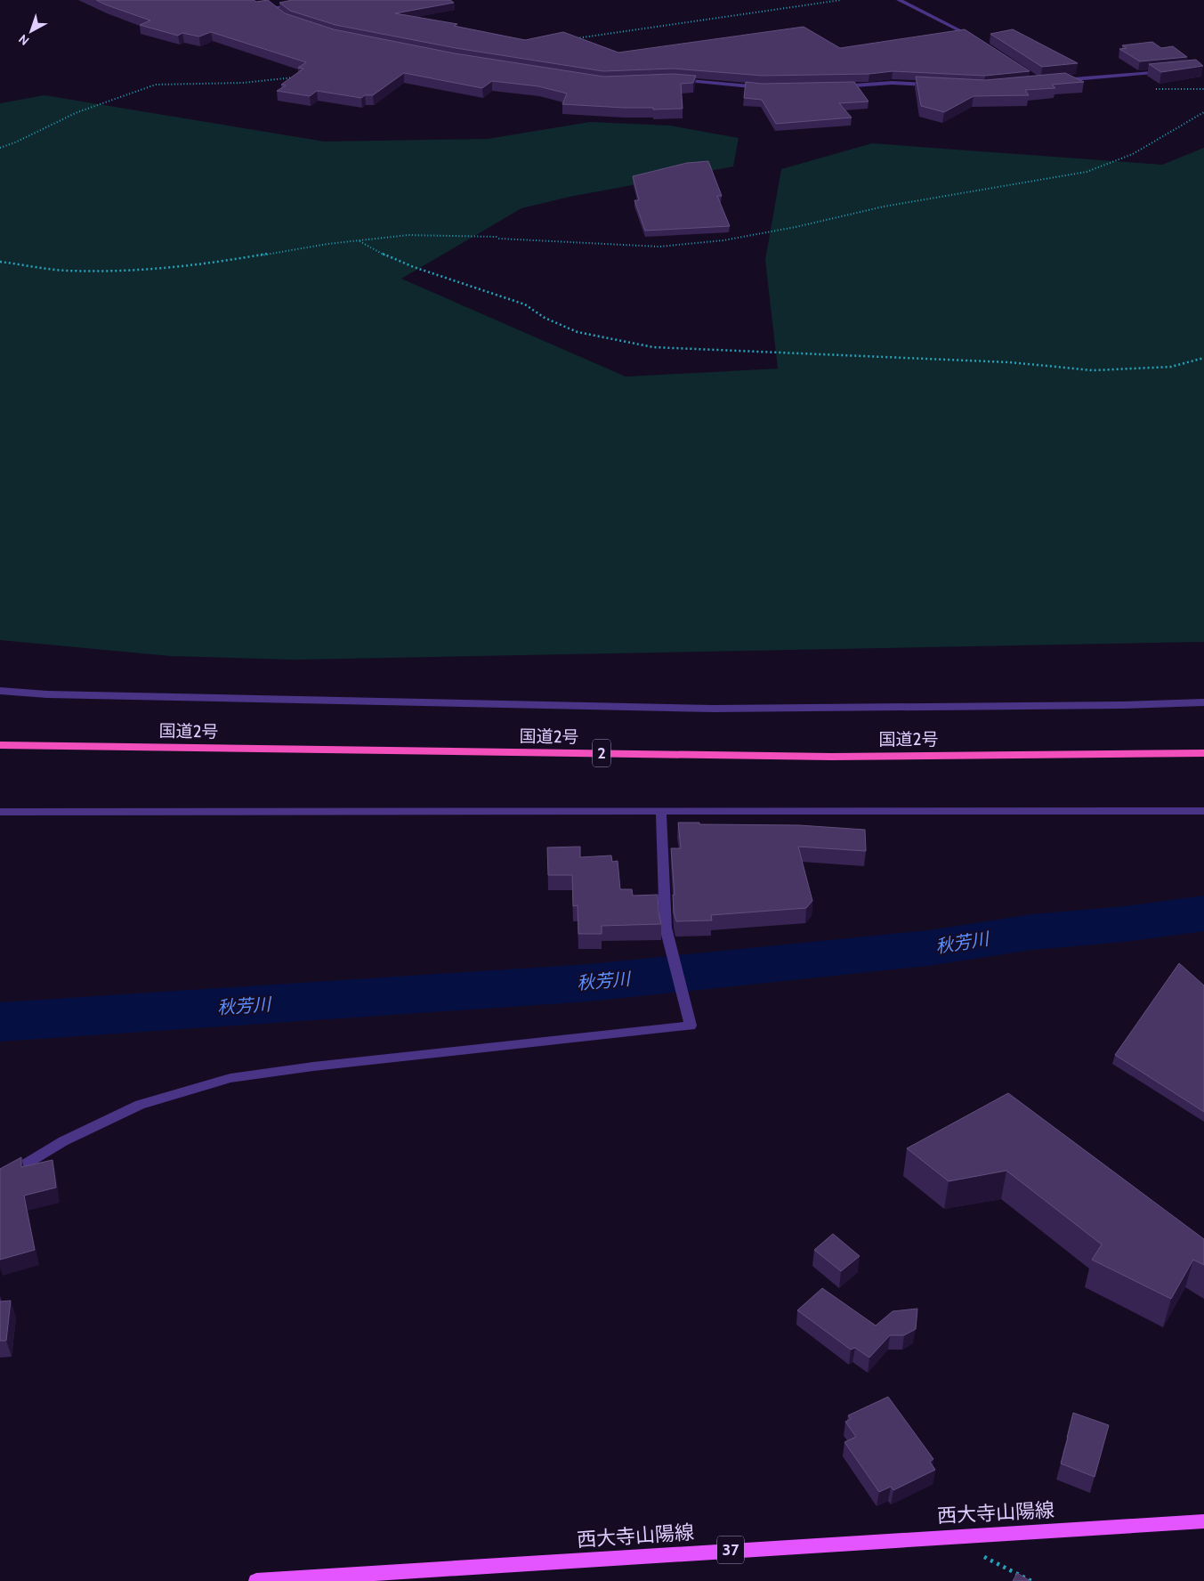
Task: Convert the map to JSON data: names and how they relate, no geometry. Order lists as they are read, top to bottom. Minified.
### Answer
{"streets":{"highway":["国道2号","2"],"main road":["西大寺山陽線","37"]},"water":["秋芳川"],"north":"bottom left"}
